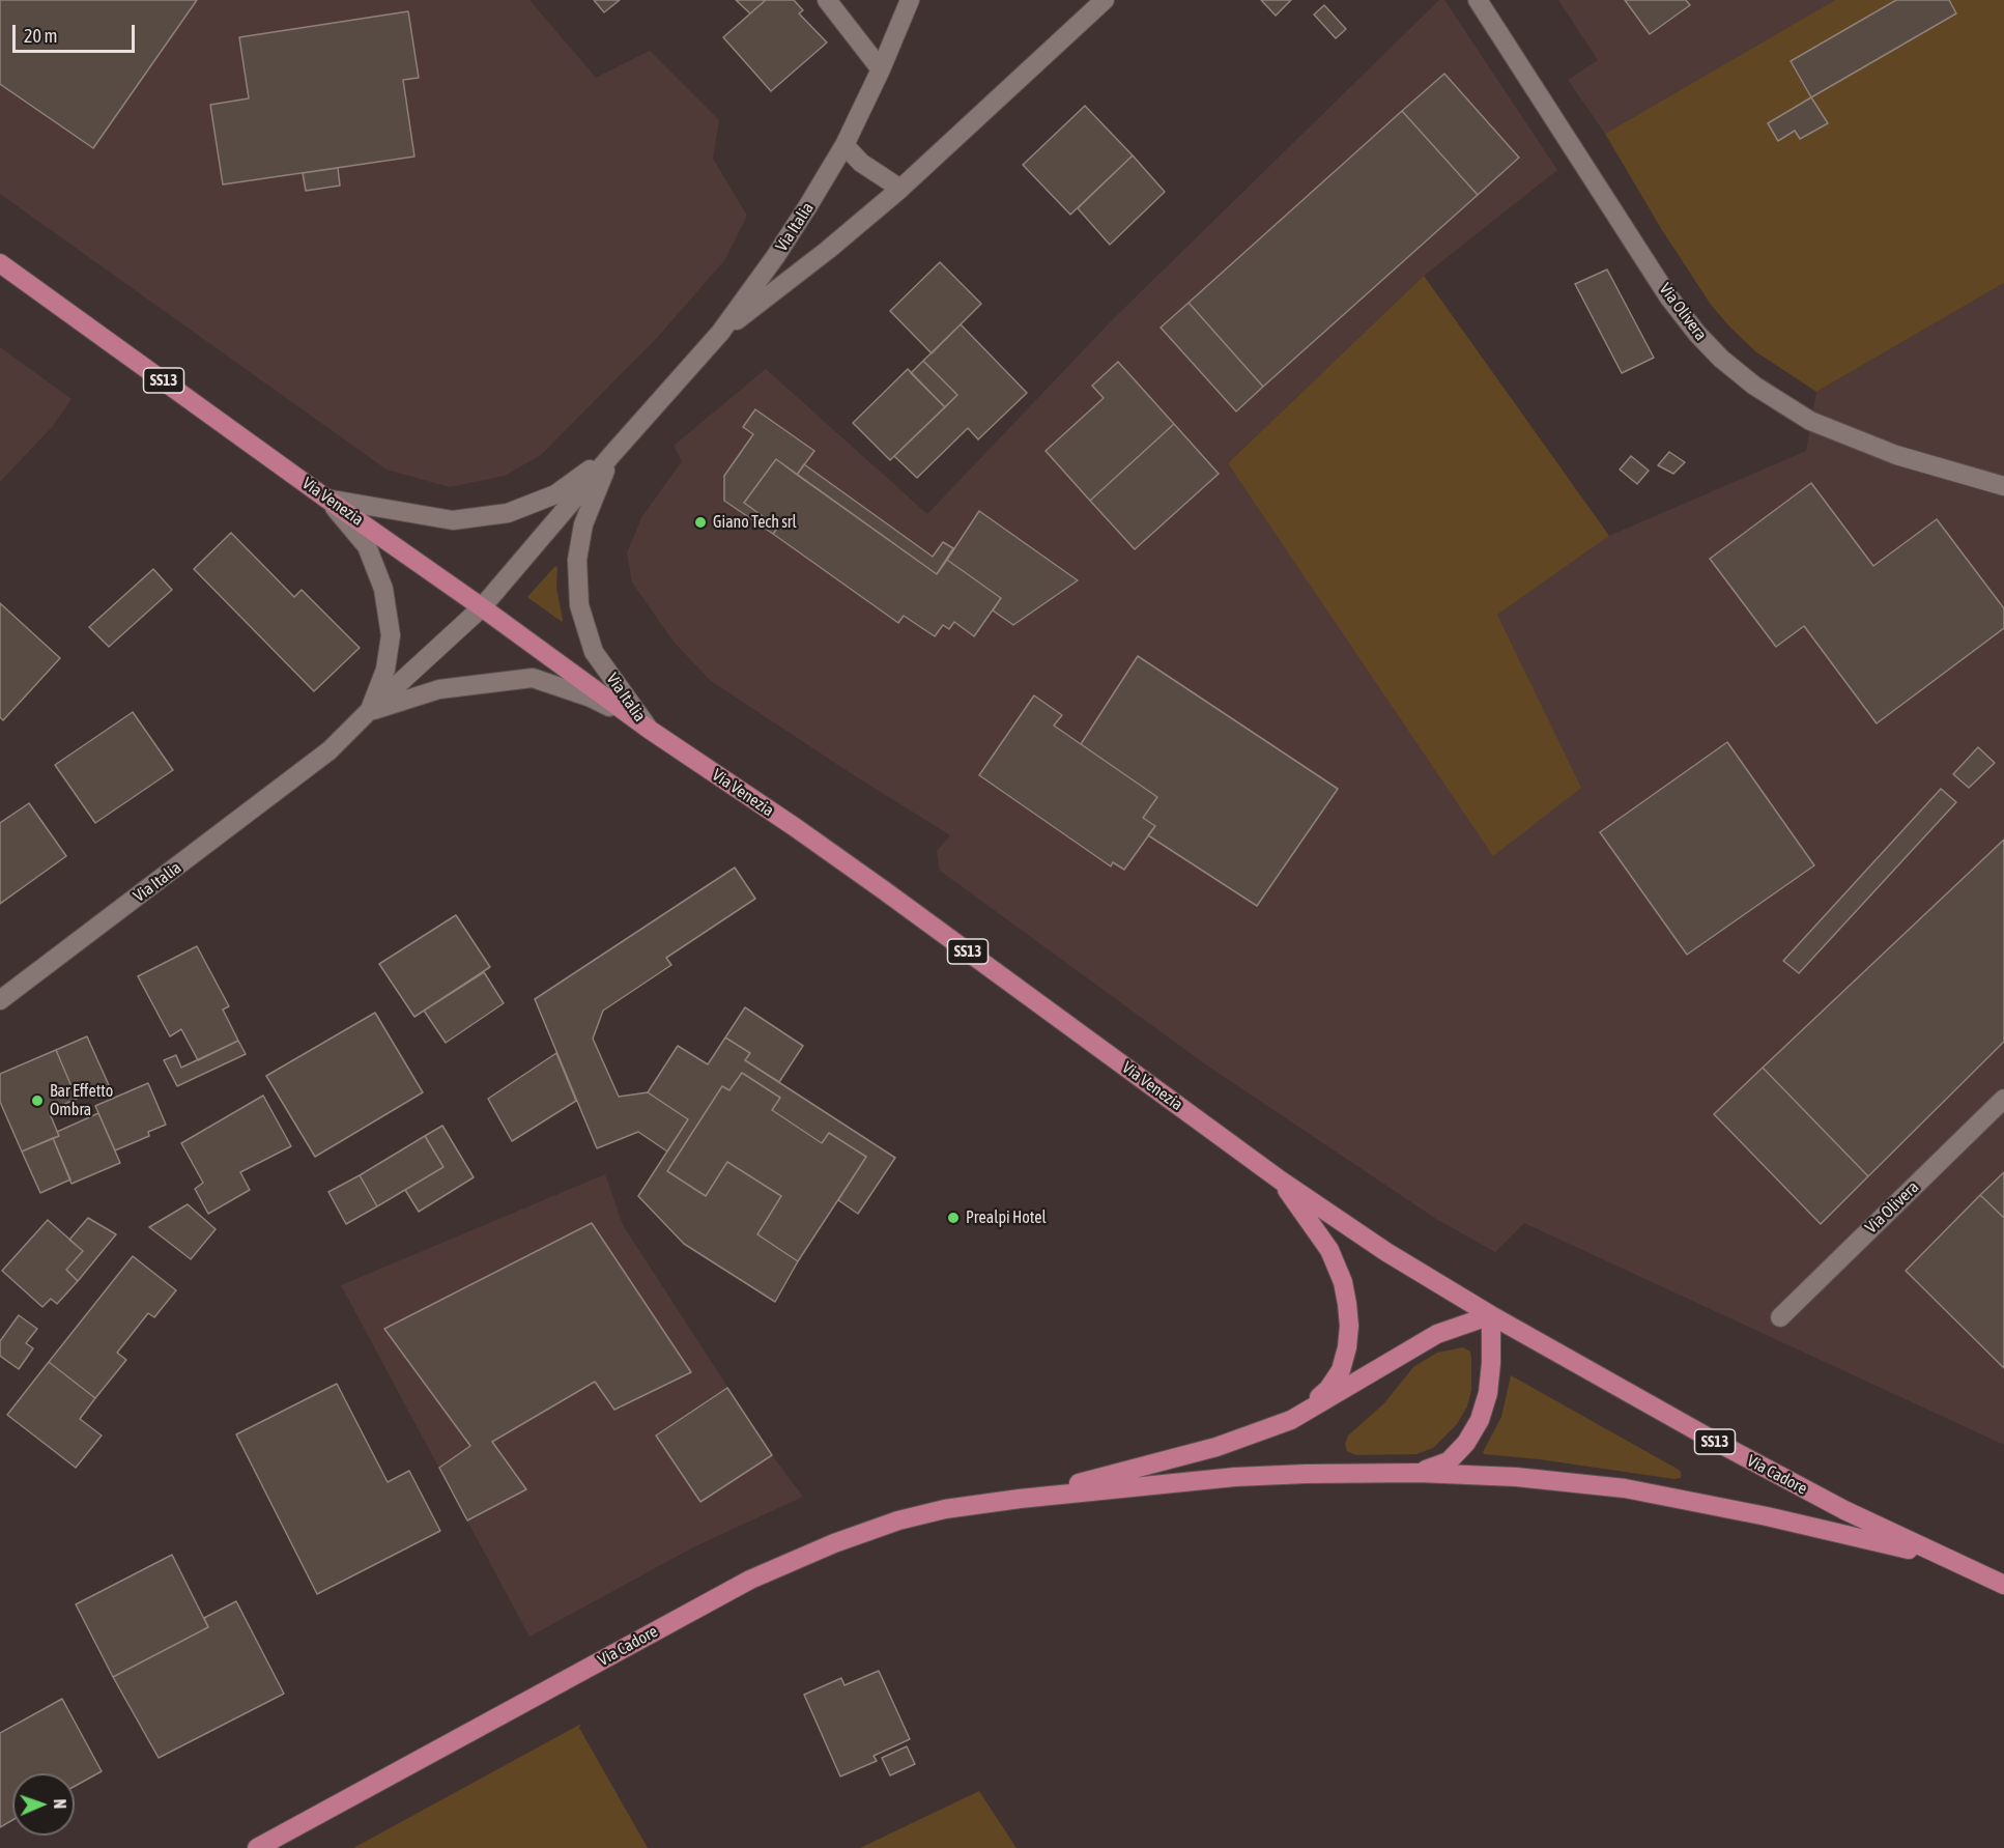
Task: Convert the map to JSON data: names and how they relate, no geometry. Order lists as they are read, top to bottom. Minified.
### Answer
{"streets":{"main road":["SS13","Via Venezia","Via Cadore"],"street":["Via Italia","Via Olivera"]},"crossings":[["Via Italia","Via Venezia"],["Via Venezia","Via Cadore"]],"places":["Giano Tech srl","Bar Effetto Ombra","Prealpi Hotel"],"scale_bar":"20 m","north":"right"}
